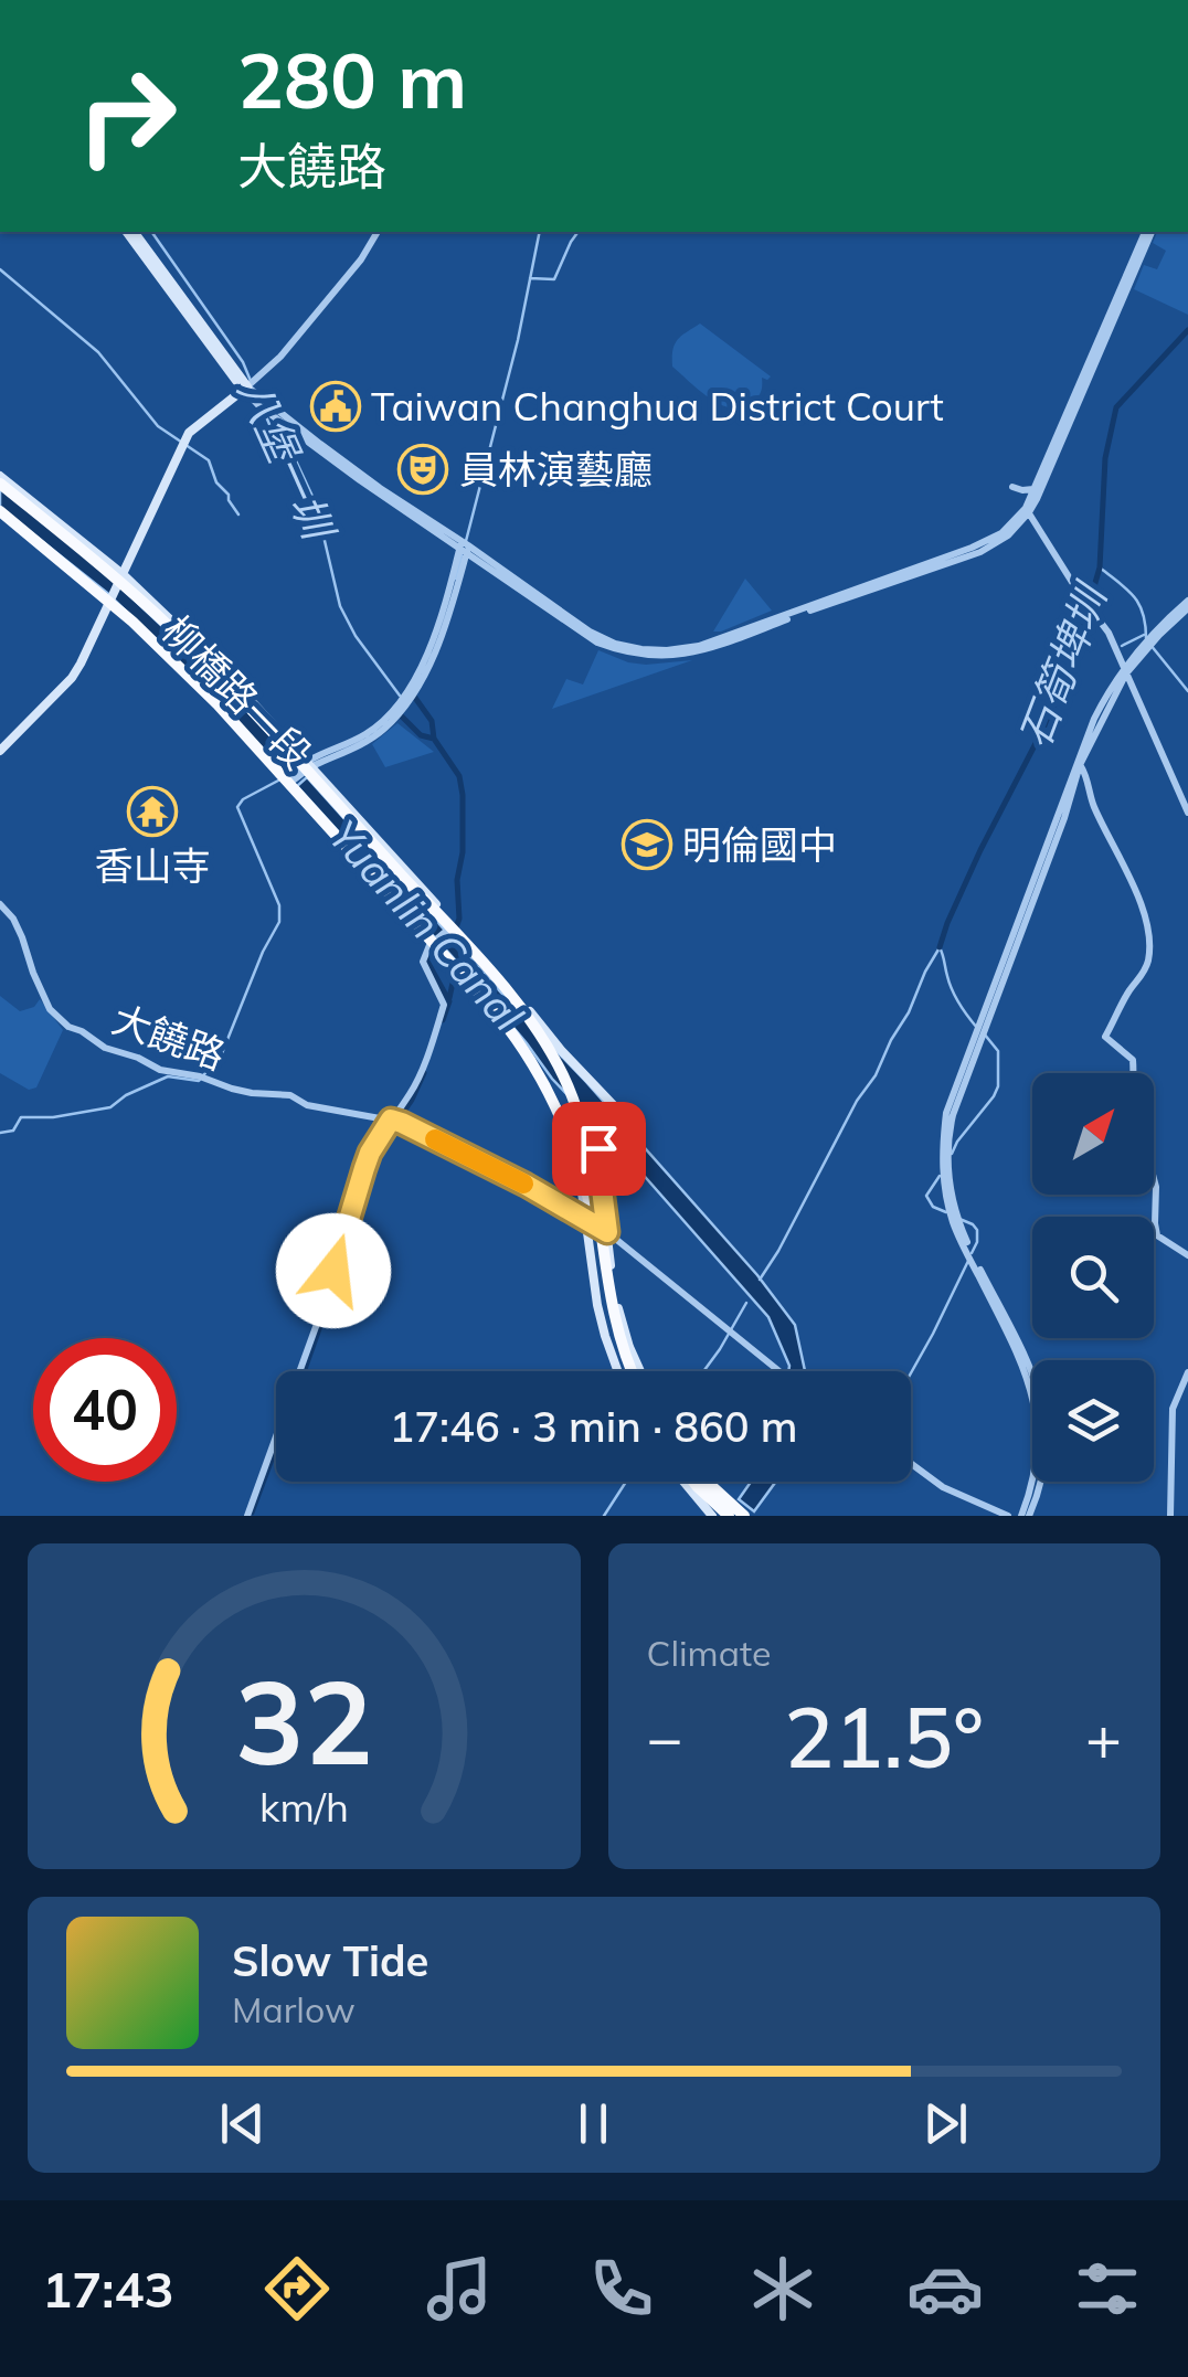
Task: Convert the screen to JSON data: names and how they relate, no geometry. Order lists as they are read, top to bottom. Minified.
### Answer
{"streets":{"main road":["柳橋路一段"],"street":["大饒路"]},"crossings":[["柳橋路一段","大饒路"]],"water":["八堡一圳","石筍埤圳","Yuanlin Canal"],"places":{"public building":["Taiwan Changhua District Court"],"theatre":["員林演藝廳"],"temple":["香山寺"],"school or university":["明倫國中"]},"north":"top right","page":{"turn":["280 m","大饒路"],"limit":"40","trip":"17:46 · 3 min · 860 m","tile":"Climate","heat":["−","21.5°","+"],"song":["Slow Tide","Marlow"],"tabs":"17:43","gauge":["32","km/h"]}}
